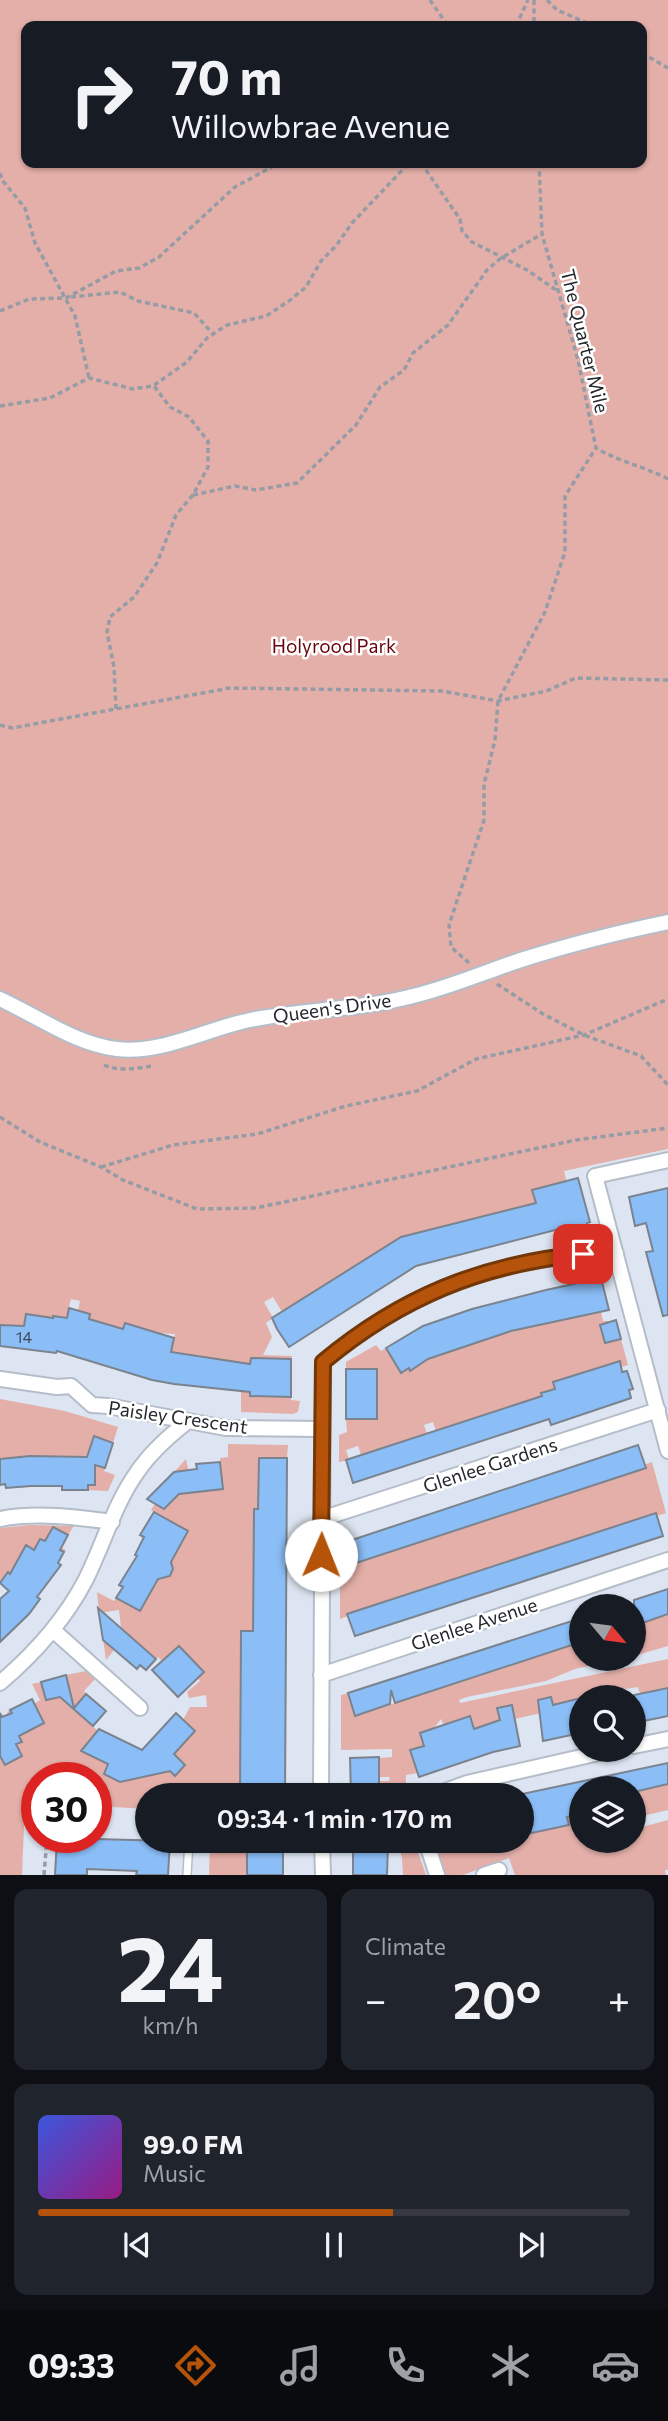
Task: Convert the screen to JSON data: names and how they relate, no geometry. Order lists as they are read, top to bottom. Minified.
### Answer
{"streets":{"street":["Queen's Drive","Paisley Crescent","Glenlee Gardens","Glenlee Avenue"],"path":["The Quarter Mile"]},"parks":["Holyrood Park"],"house_numbers":["14"],"north":"bottom right","page":{"turn":["70 m","Willowbrae Avenue"],"limit":"30","trip":"09:34 · 1 min · 170 m","tile":[["24","km/h"],"Climate"],"heat":["−","20°","+"],"song":["99.0 FM","Music"],"tabs":"09:33"}}
